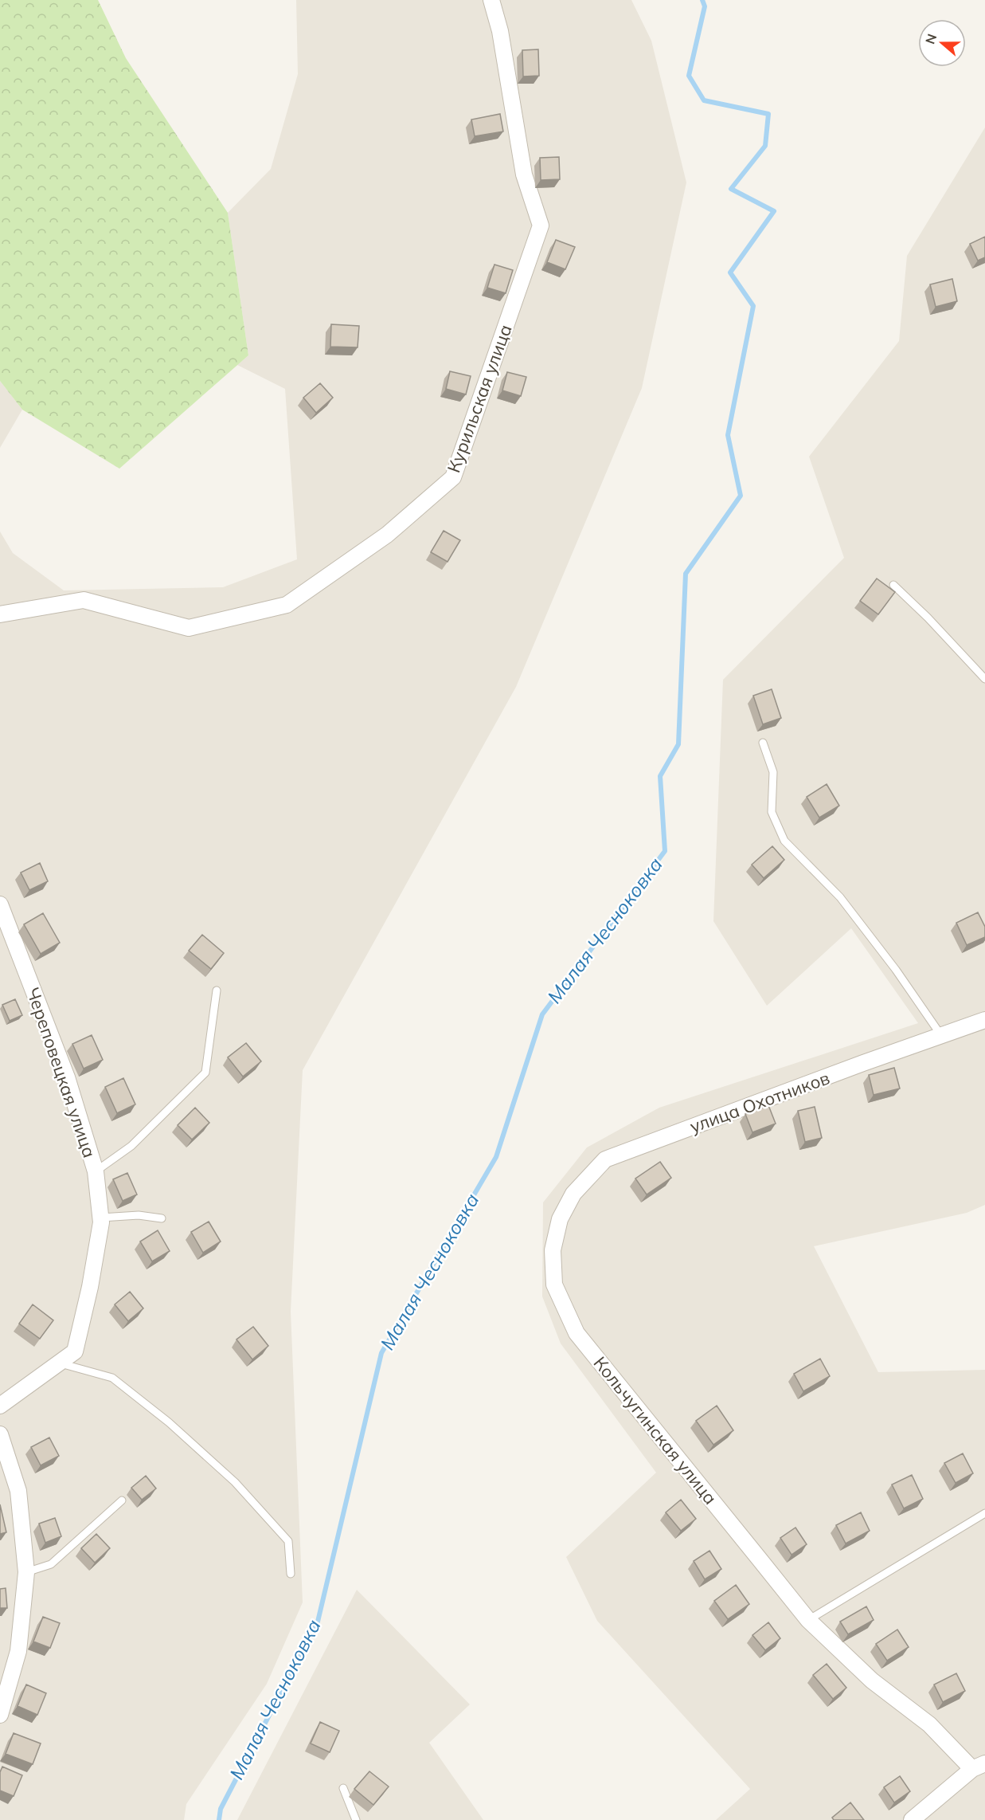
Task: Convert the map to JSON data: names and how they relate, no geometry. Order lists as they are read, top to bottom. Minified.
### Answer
{"streets":{"street":["Курильская улица","Череповецкая улица","улица Охотников","Кольчугинская улица"]},"crossings":[["улица Охотников","Кольчугинская улица"]],"water":["Малая Чесноковка"],"north":"left"}
